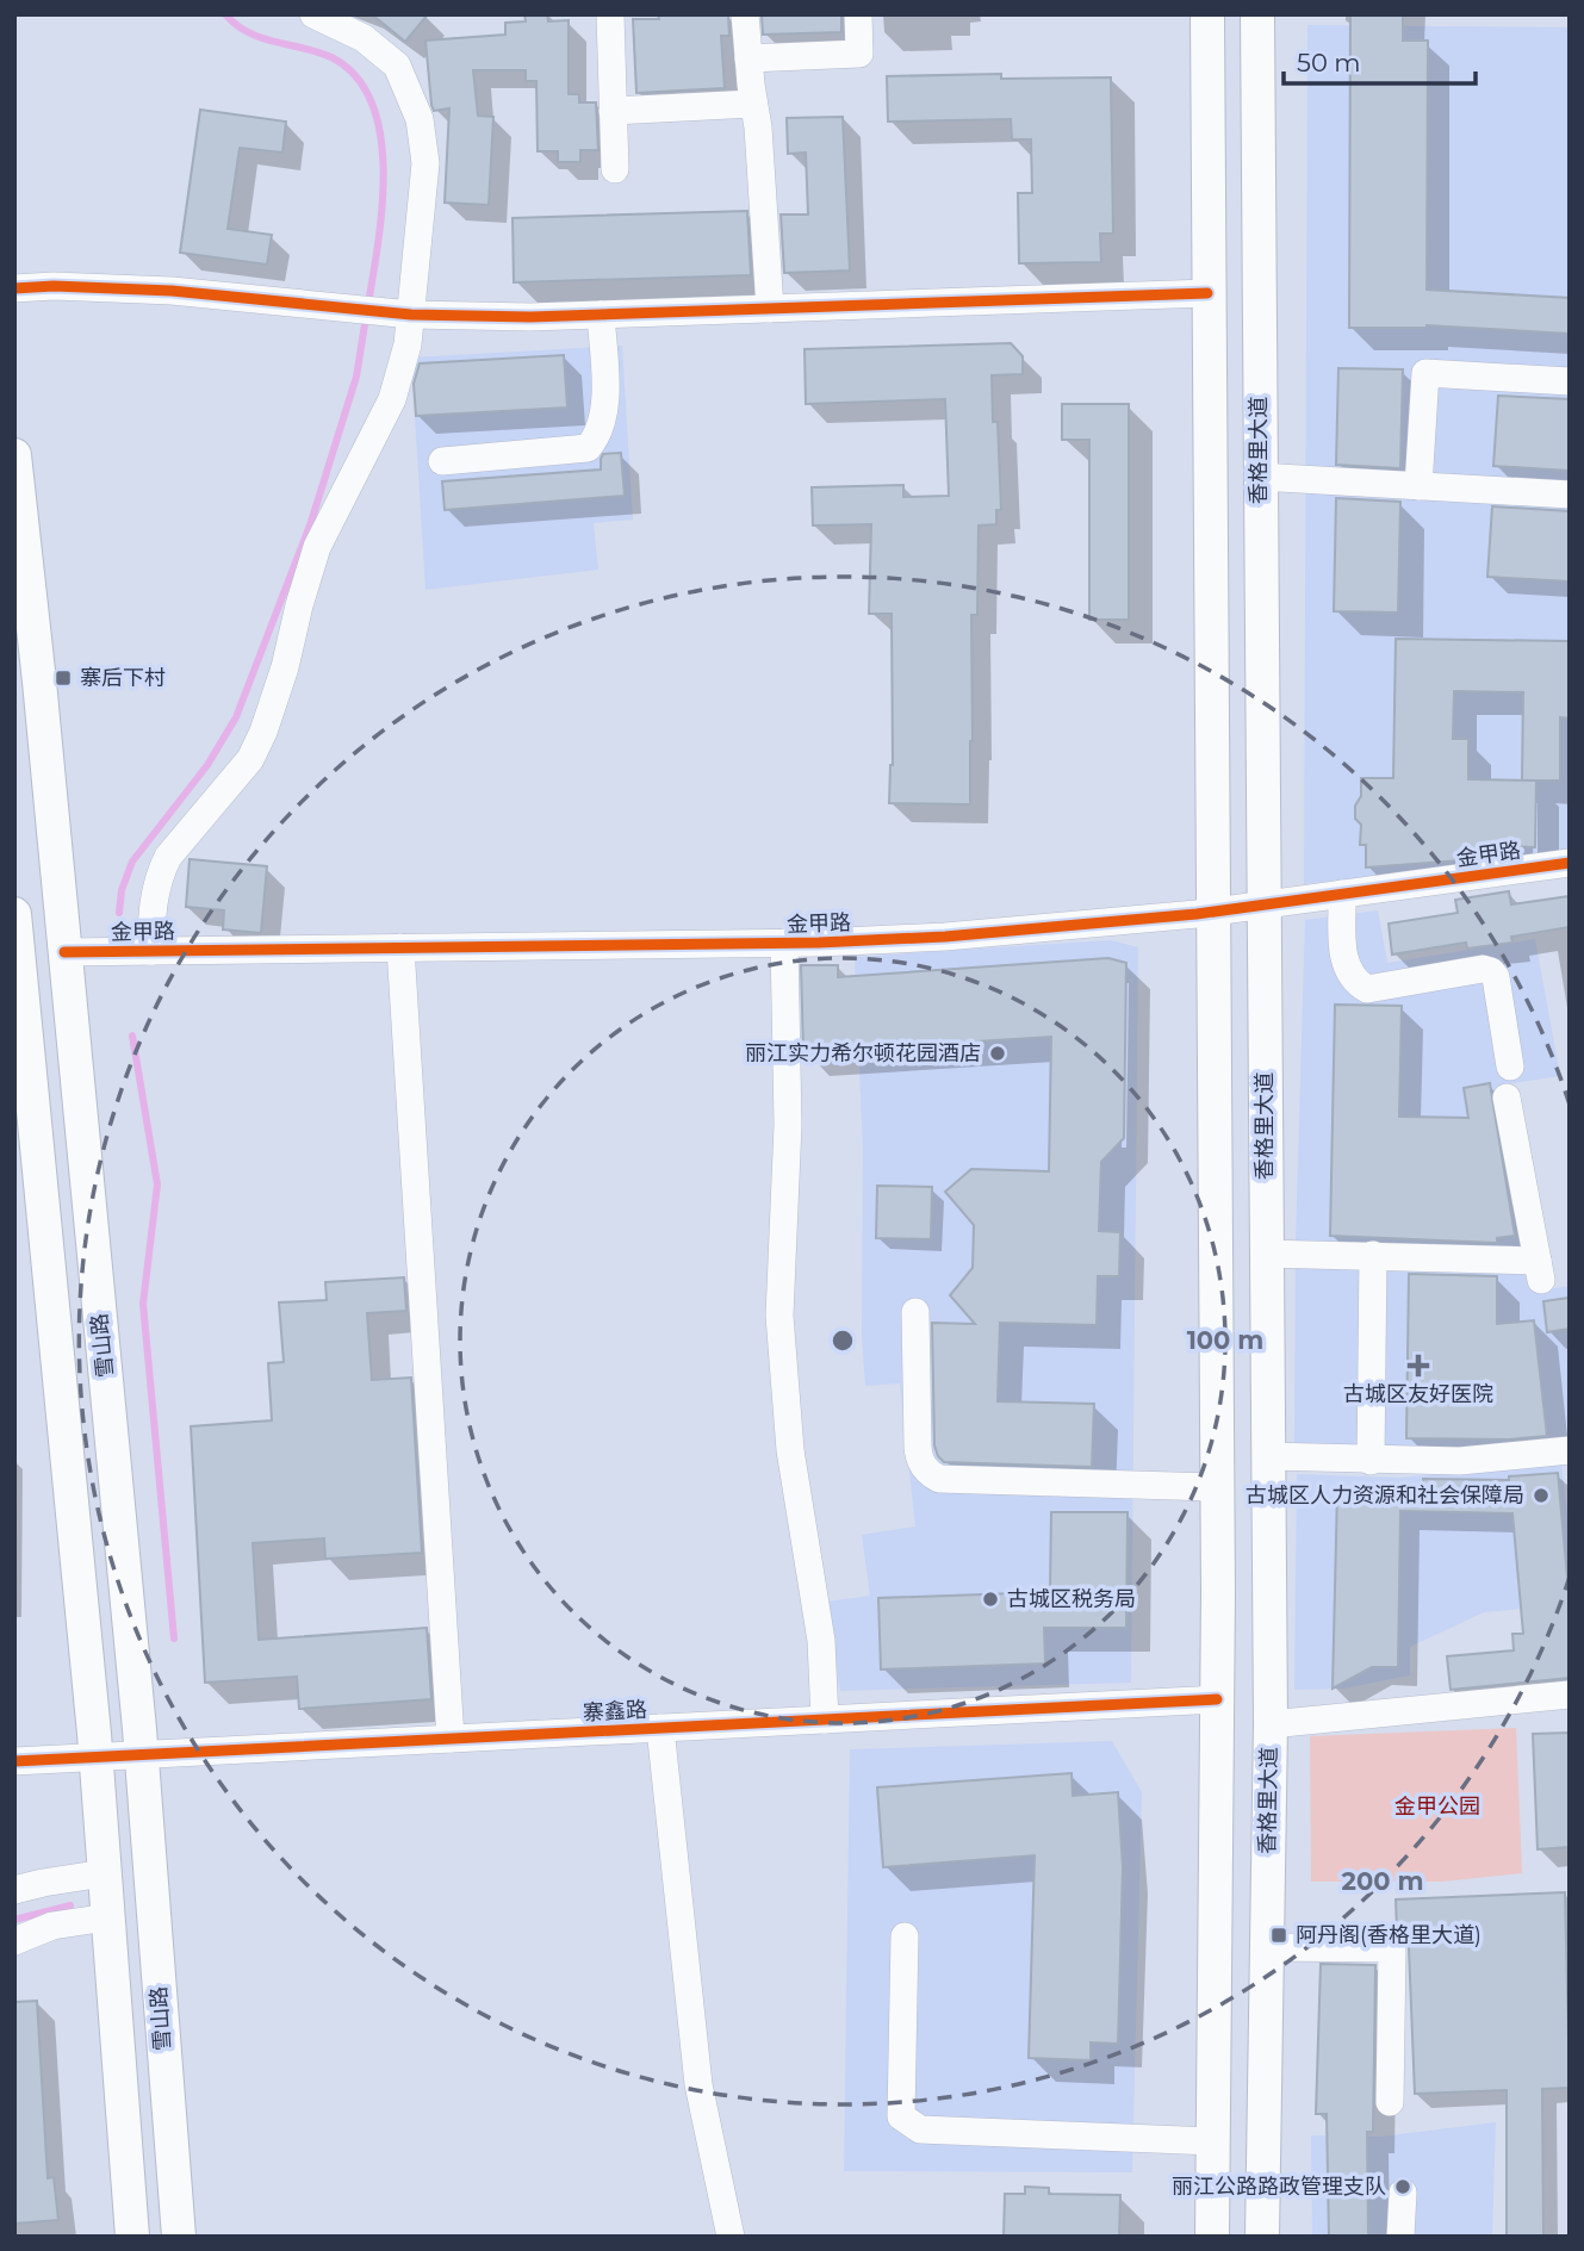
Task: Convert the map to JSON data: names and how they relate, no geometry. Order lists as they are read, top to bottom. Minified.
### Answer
{"streets":{"main road":["香格里大道","雪山路"],"street":["金甲路","寨鑫路"]},"crossings":[["香格里大道","金甲路"],["金甲路","雪山路"],["雪山路","寨鑫路"]],"parks":["金甲公园"],"places":{"transit":["寨后下村","阿丹阁(香格里大道)"],"other":["丽江实力希尔顿花园酒店","古城区人力资源和社会保障局","古城区税务局","丽江公路路政管理支队"],"health":["古城区友好医院"]},"scale_bar":"50 m","rings":["100 m","200 m"]}
